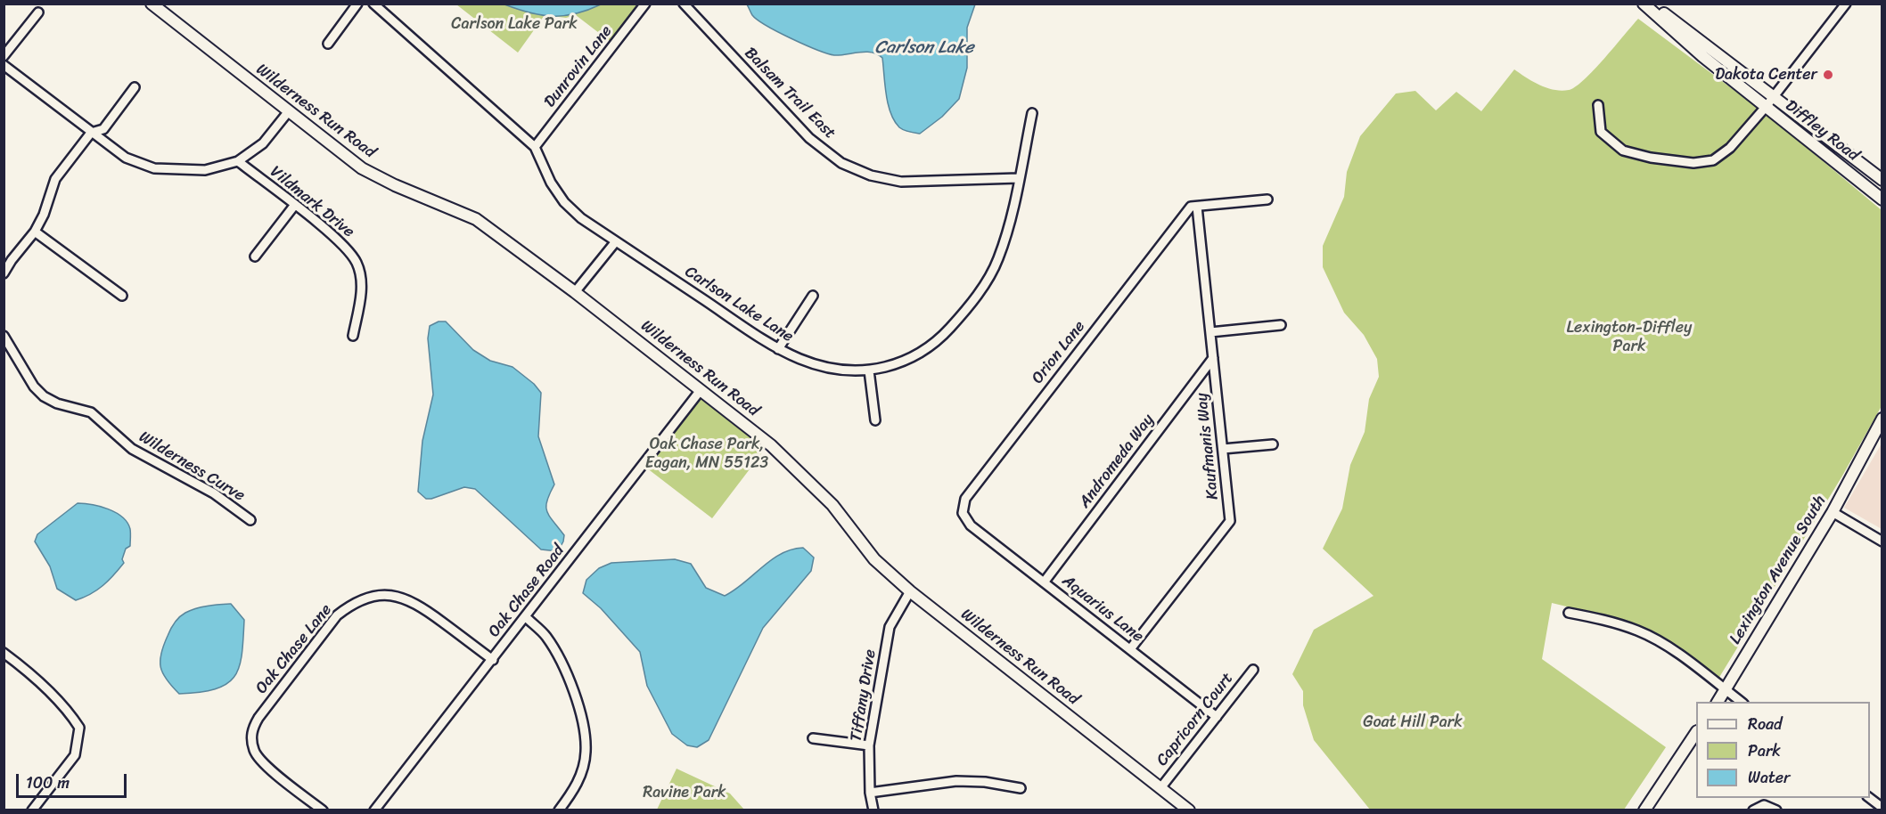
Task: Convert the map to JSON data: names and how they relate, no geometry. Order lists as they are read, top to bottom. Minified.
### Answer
{"streets":{"street":["Dunrovin Lane","Balsam Trail East","Wilderness Run Road","Diffley Road","Vildmark Drive","Carlson Lake Lane","Orion Lane","Kaufmanis Way","Andromeda Way","Wilderness Curve","Lexington Avenue South","Oak Chase Road","Aquarius Lane","Oak Chase Lane","Tiffany Drive","Capricorn Court"]},"crossings":[["Dunrovin Lane","Carlson Lake Lane"],["Balsam Trail East","Carlson Lake Lane"],["Wilderness Run Road","Oak Chase Road"],["Wilderness Run Road","Tiffany Drive"],["Wilderness Run Road","Capricorn Court"],["Orion Lane","Kaufmanis Way"],["Orion Lane","Aquarius Lane"],["Kaufmanis Way","Andromeda Way"],["Kaufmanis Way","Aquarius Lane"],["Andromeda Way","Aquarius Lane"],["Oak Chase Road","Oak Chase Lane"],["Aquarius Lane","Capricorn Court"]],"water":["Carlson Lake"],"parks":["Carlson Lake Park","Lexington-Diffley Park","Oak Chase Park, Eagan, MN 55123","Goat Hill Park","Ravine Park"],"places":["Dakota Center"],"legend":["Road","Park","Water"],"scale_bar":"100 m"}
